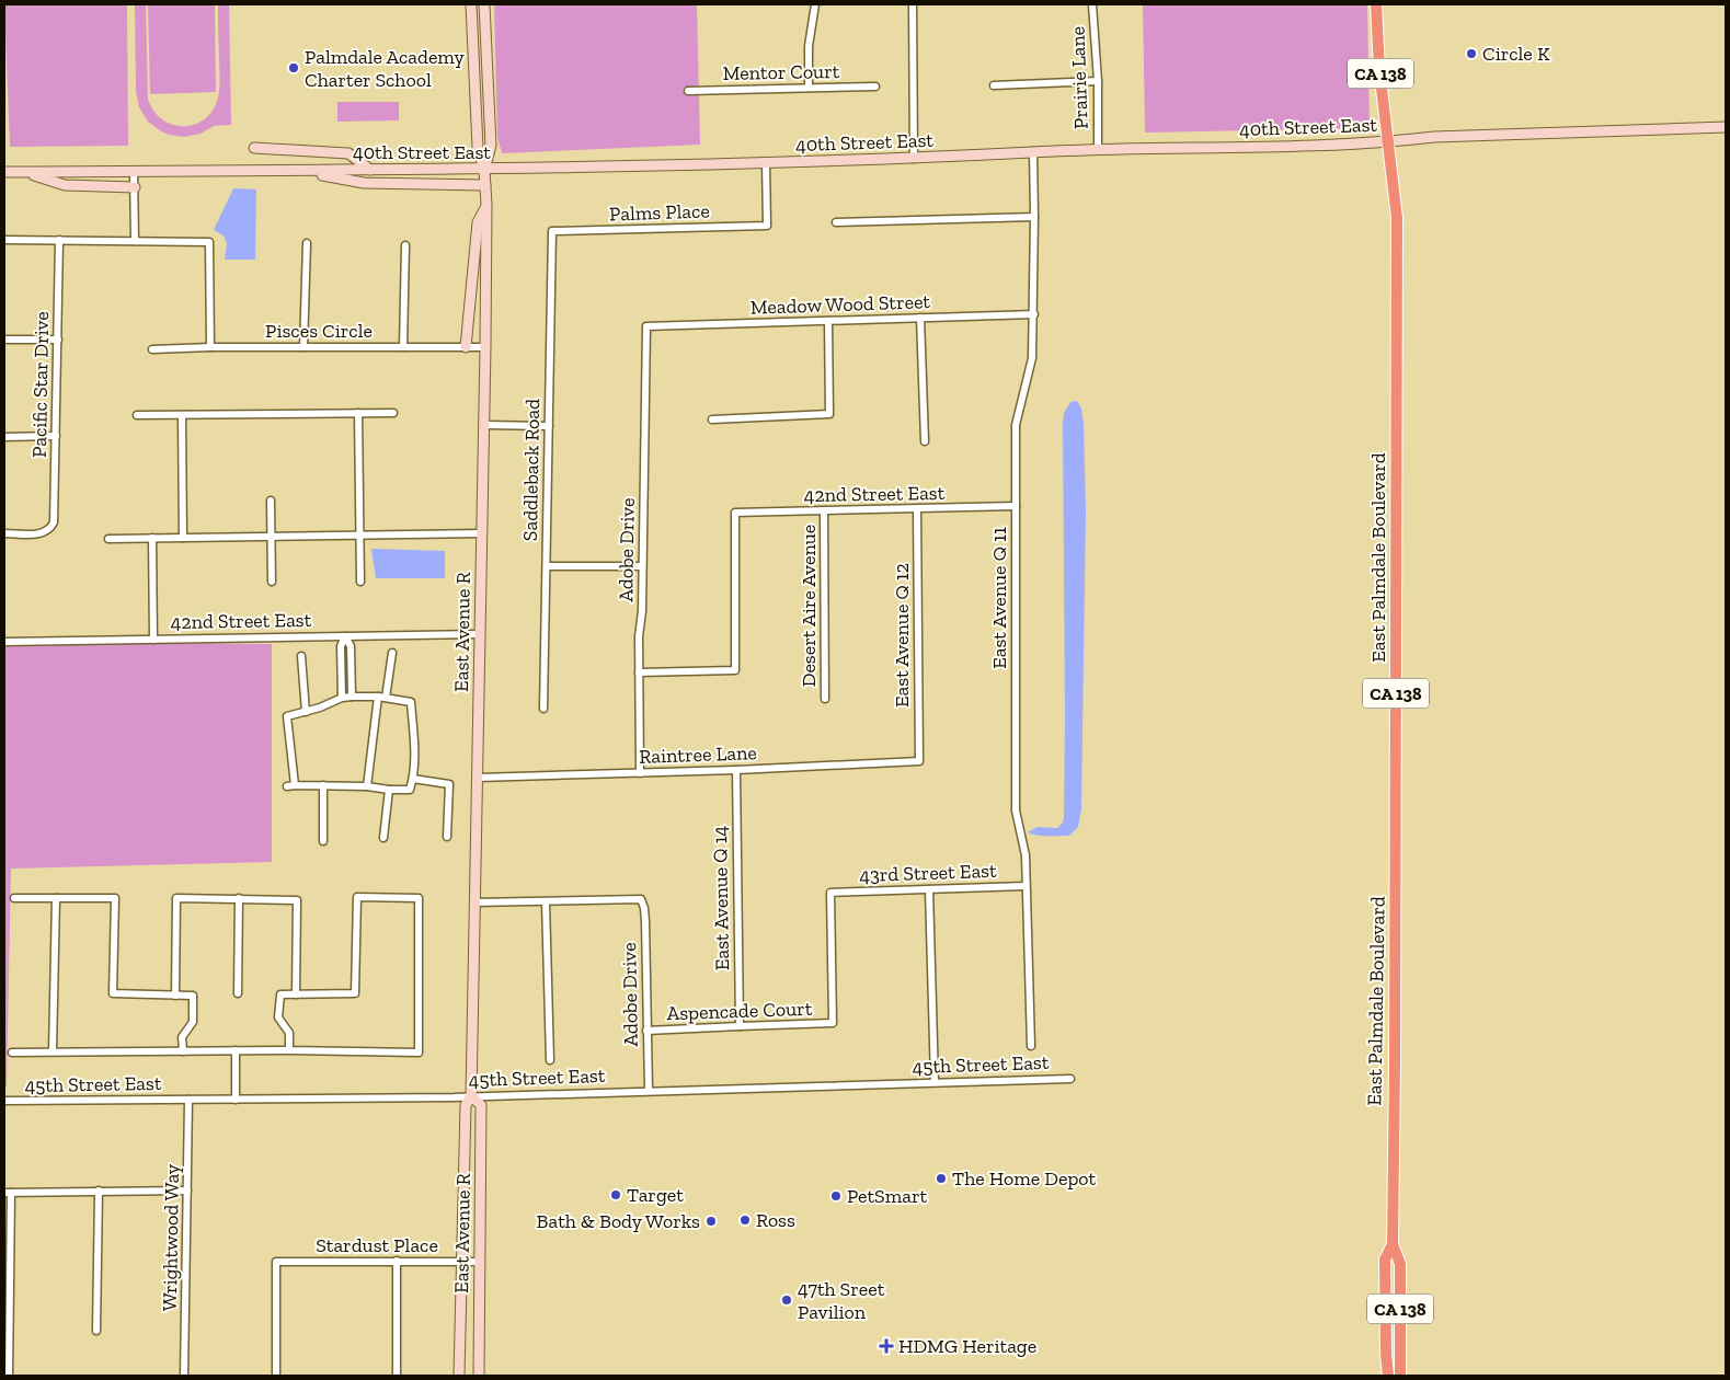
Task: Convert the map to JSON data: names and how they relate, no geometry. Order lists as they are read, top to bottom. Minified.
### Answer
{"streets":{"highway":["CA 138","East Palmdale Boulevard"],"main road":["40th Street East","East Avenue R"],"street":["Mentor Court","Prairie Lane","Palms Place","Meadow Wood Street","Pisces Circle","Pacific Star Drive","Saddleback Road","42nd Street East","Adobe Drive","East Avenue Q 11","Desert Aire Avenue","East Avenue Q 12","Raintree Lane","43rd Street East","East Avenue Q 14","Aspencade Court","45th Street East","Wrightwood Way","Stardust Place"]},"crossings":[["Prairie Lane","40th Street East"],["40th Street East","Palms Place"],["40th Street East","East Palmdale Boulevard"],["40th Street East","East Avenue Q 11"],["40th Street East","East Avenue R"],["Palms Place","Saddleback Road"],["Meadow Wood Street","Adobe Drive"],["Meadow Wood Street","East Avenue Q 11"],["Pisces Circle","East Avenue R"],["42nd Street East","Adobe Drive"],["42nd Street East","East Avenue Q 11"],["42nd Street East","Desert Aire Avenue"],["42nd Street East","East Avenue R"],["42nd Street East","East Avenue Q 12"],["Adobe Drive","Raintree Lane"],["Adobe Drive","Aspencade Court"],["Adobe Drive","45th Street East"],["East Avenue Q 11","43rd Street East"],["East Avenue R","Raintree Lane"],["East Avenue R","45th Street East"],["East Avenue R","Stardust Place"],["East Avenue Q 12","Raintree Lane"],["Raintree Lane","East Avenue Q 14"],["43rd Street East","Aspencade Court"],["East Avenue Q 14","Aspencade Court"],["45th Street East","Wrightwood Way"]],"places":{"other":["Circle K","Palmdale Academy Charter School","The Home Depot","Target","PetSmart","Ross","Bath & Body Works","47th Sreet Pavilion"],"health":["HDMG Heritage"]}}
